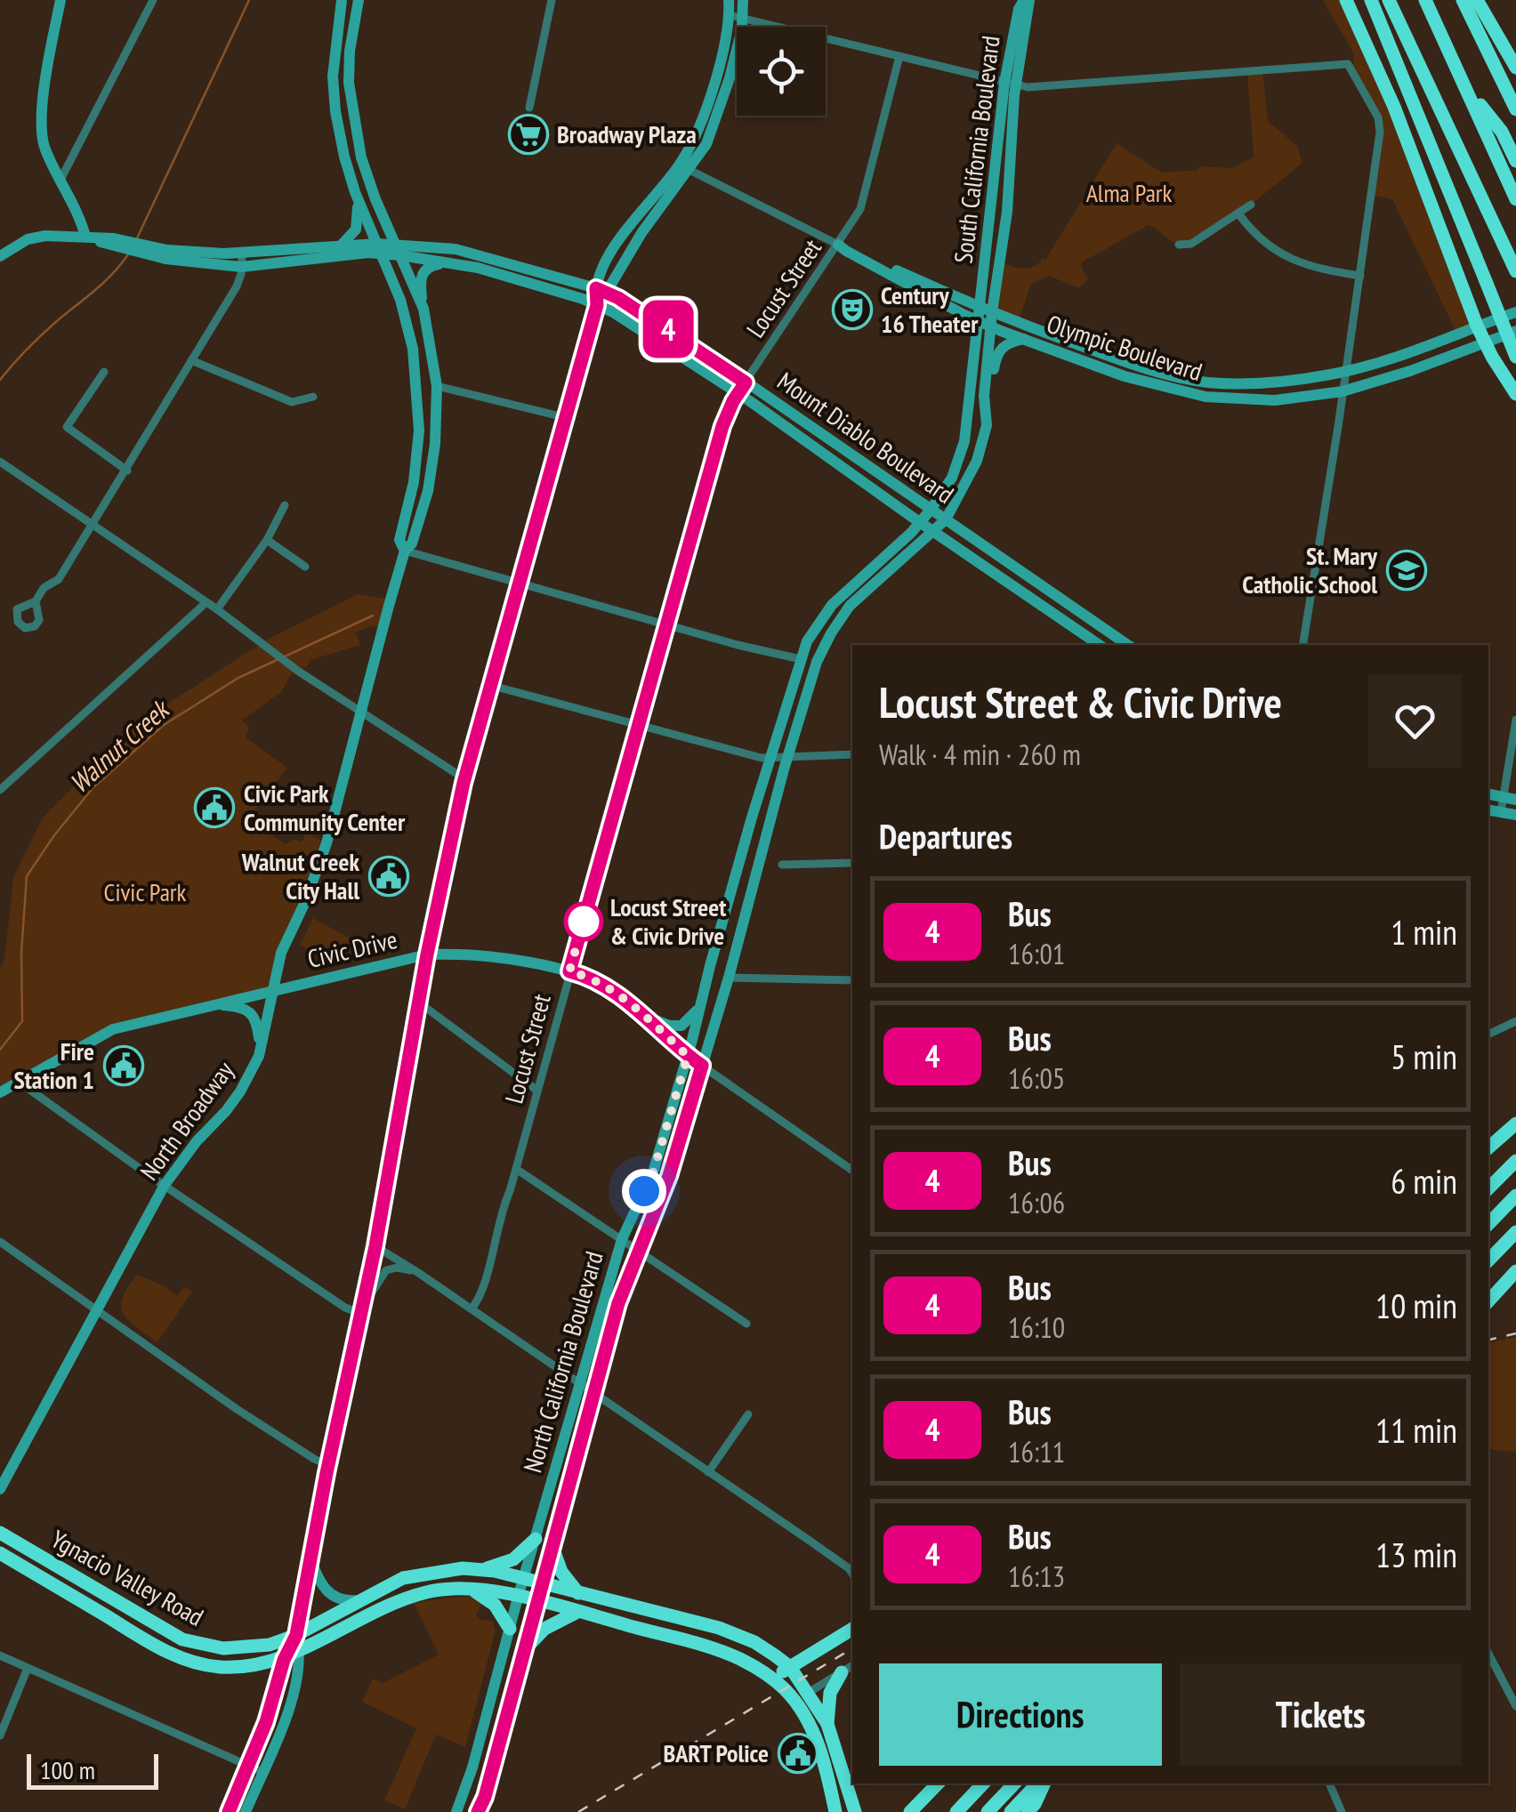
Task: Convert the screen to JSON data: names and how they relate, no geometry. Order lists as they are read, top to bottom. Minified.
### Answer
{"streets":{"highway":["Ygnacio Valley Road"],"main road":["South California Boulevard","Olympic Boulevard","Mount Diablo Boulevard","Civic Drive","North Broadway","North California Boulevard"],"street":["Locust Street"]},"crossings":[["South California Boulevard","Olympic Boulevard"],["South California Boulevard","Mount Diablo Boulevard"],["South California Boulevard","North California Boulevard"],["Locust Street","Olympic Boulevard"],["Locust Street","Mount Diablo Boulevard"],["Locust Street","Civic Drive"],["Mount Diablo Boulevard","North Broadway"],["Mount Diablo Boulevard","North California Boulevard"],["Civic Drive","North Broadway"],["Civic Drive","North California Boulevard"],["North California Boulevard","Ygnacio Valley Road"]],"water":["Walnut Creek"],"parks":["Alma Park","Civic Park"],"places":{"supermarket":["Broadway Plaza"],"theatre":["Century 16 Theater"],"school or university":["St. Mary Catholic School"],"public building":["Civic Park Community Center","Walnut Creek City Hall","Fire Station 1","BART Police"],"other":["Locust Street & Civic Drive"]},"lines":["bus line 4"],"scale_bar":"100 m","page":{"on_map":"4","heading":[["Locust Street & Civic Drive","Walk · 4 min · 260 m"],"Departures"],"list":[{"mark":"4","name":"Bus","note":"16:01","value":"1 min"},{"mark":"4","name":"Bus","note":"16:05","value":"5 min"},{"mark":"4","name":"Bus","note":"16:06","value":"6 min"},{"mark":"4","name":"Bus","note":"16:10","value":"10 min"},{"mark":"4","name":"Bus","note":"16:11","value":"11 min"},{"mark":"4","name":"Bus","note":"16:13","value":"13 min"}],"buttons":["Directions","Tickets"],"scale":"100 m"}}
